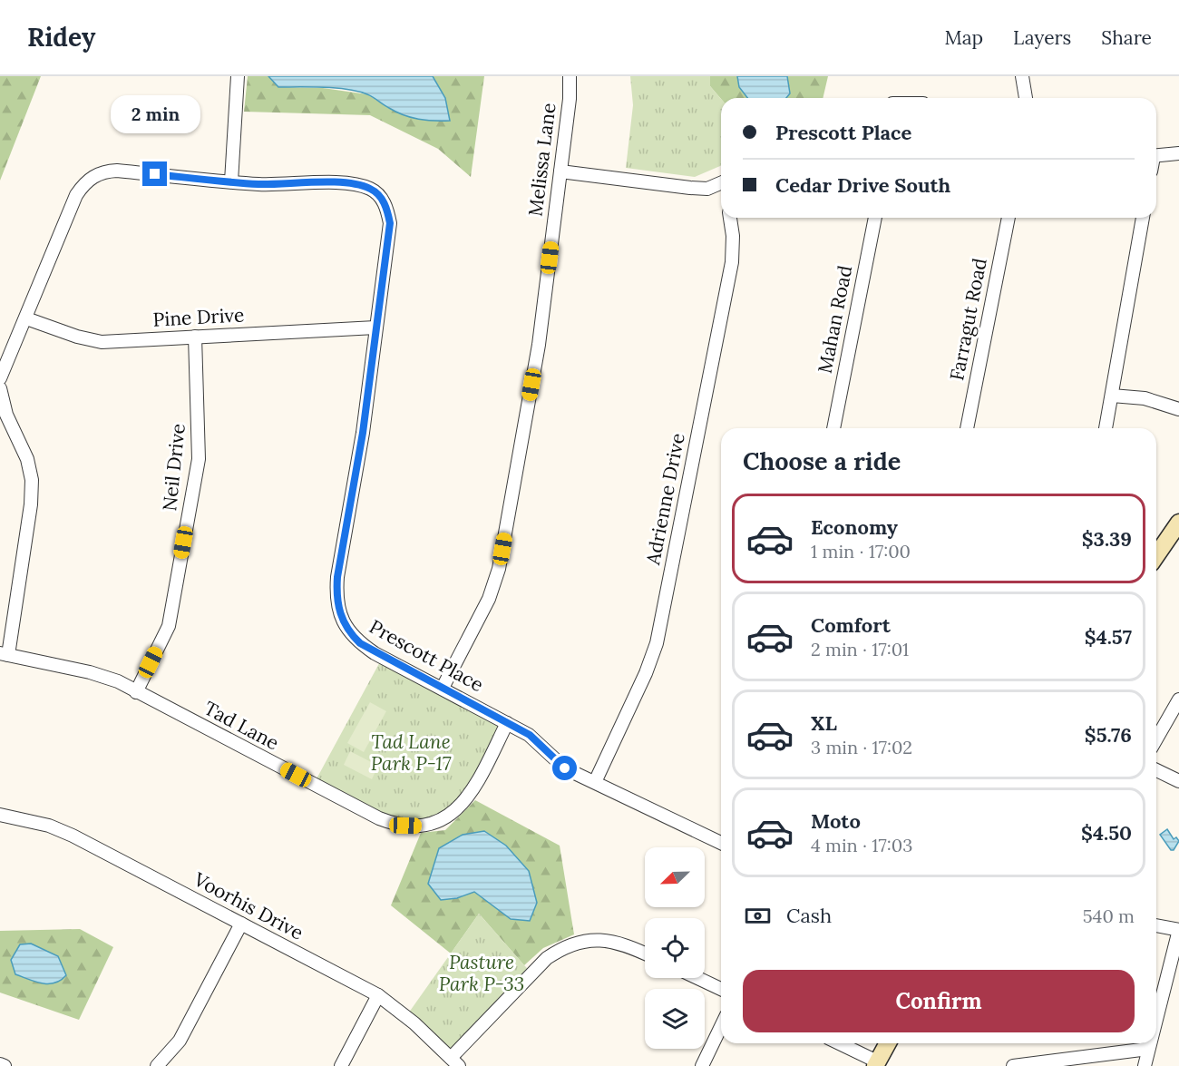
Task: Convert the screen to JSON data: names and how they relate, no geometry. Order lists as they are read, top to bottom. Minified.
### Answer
{"streets":{"street":["Melissa Lane","Pine Drive","Mahan Road","Farragut Road","Neil Drive","Adrienne Drive","Prescott Place","Tad Lane","Voorhis Drive"]},"crossings":[["Melissa Lane","Prescott Place"],["Pine Drive","Neil Drive"],["Pine Drive","Prescott Place"],["Neil Drive","Tad Lane"],["Adrienne Drive","Prescott Place"],["Prescott Place","Tad Lane"]],"parks":["Tad Lane Park P-17","Pasture Park P-33"],"north":"bottom left","page":{"header":"Ridey","nav":["Map","Layers","Share"],"bubble":"2 min","banner":["Prescott Place","Cedar Drive South"],"heading":"Choose a ride","list":[{"name":"Economy","note":"1 min · 17:00","value":"$3.39"},{"name":"Comfort","note":"2 min · 17:01","value":"$4.57"},{"name":"XL","note":"3 min · 17:02","value":"$5.76"},{"name":"Moto","note":"4 min · 17:03","value":"$4.50"}],"pay":["Cash","540 m"],"buttons":"Confirm"}}
